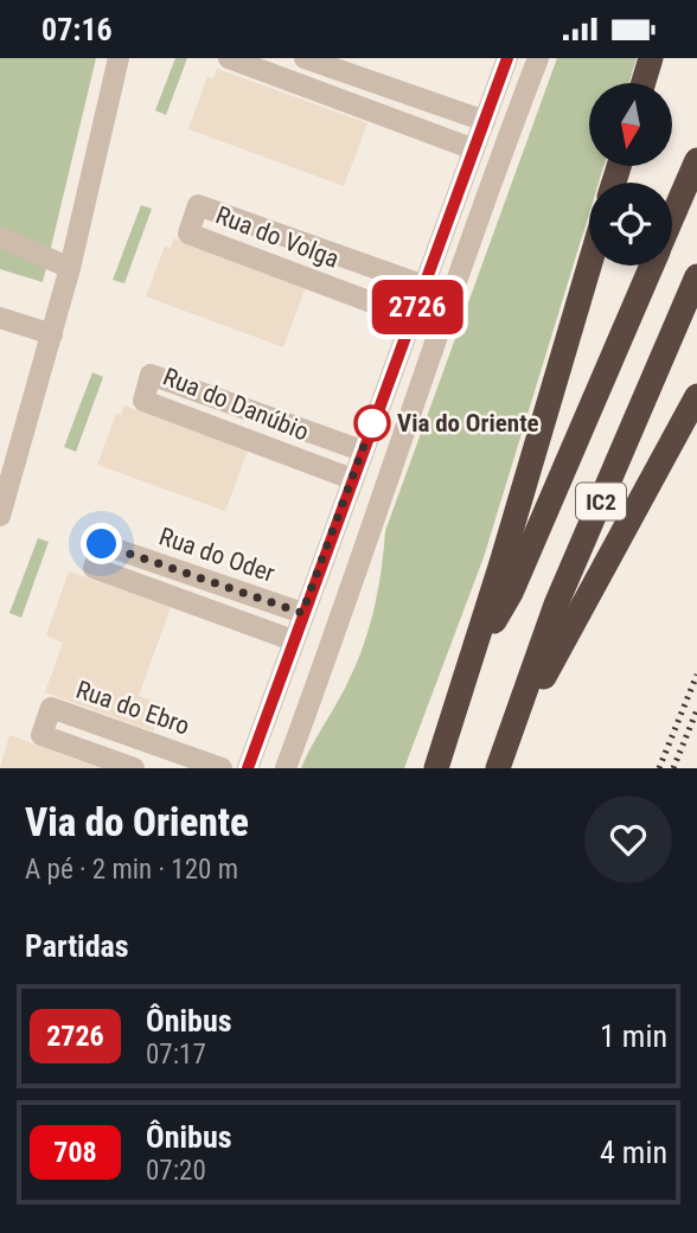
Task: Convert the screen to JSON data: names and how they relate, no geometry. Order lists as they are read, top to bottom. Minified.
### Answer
{"streets":{"highway":["IC2"],"street":["Rua do Volga","Rua do Danúbio","Rua do Oder","Rua do Ebro"]},"places":["Via do Oriente"],"lines":["bus line 2726"],"north":"bottom","page":{"status":"07:16","on_map":"2726","heading":[["Via do Oriente","A pé · 2 min · 120 m"],"Partidas"],"list":[{"mark":"2726","name":"Ônibus","note":"07:17","value":"1 min"},{"mark":"708","name":"Ônibus","note":"07:20","value":"4 min"}]}}
